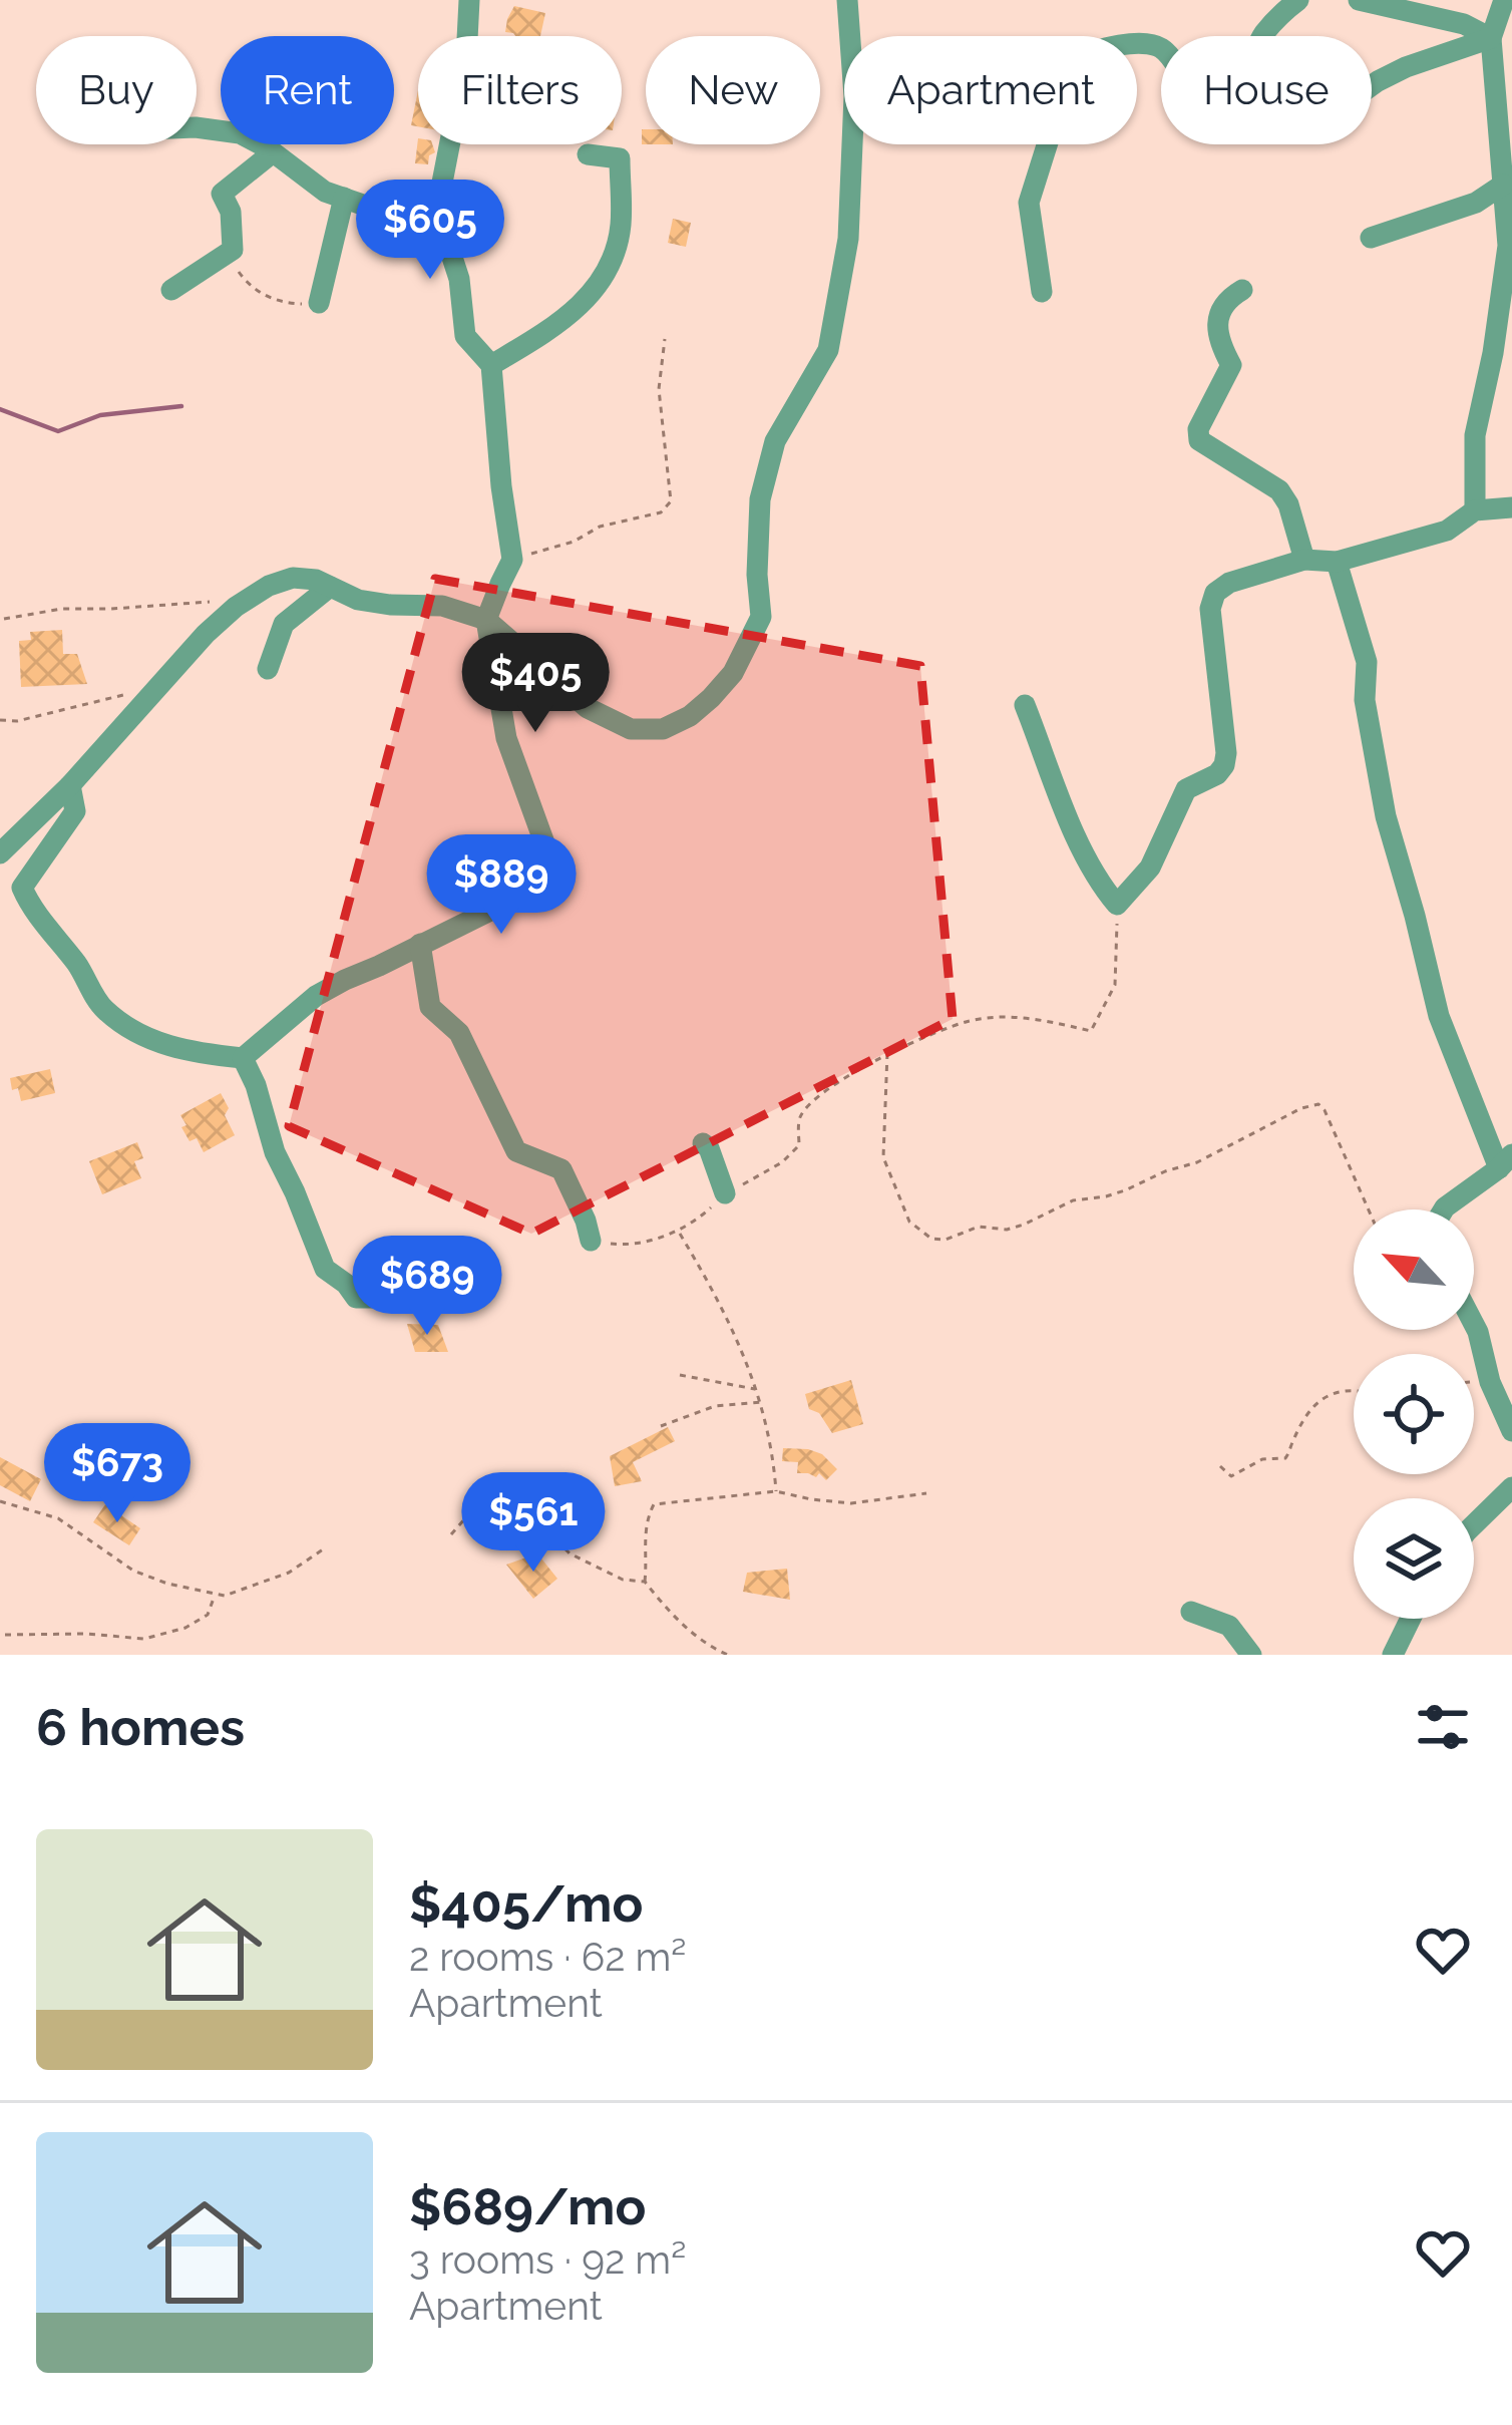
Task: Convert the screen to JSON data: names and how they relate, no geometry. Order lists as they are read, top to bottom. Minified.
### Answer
{"north":"top left","page":{"chip":["Buy","Rent","Filters","New","Apartment","House"],"price":["$605","$405","$889","$689","$673","$561"],"heading":"6 homes","list":[{"name":"$405/mo","note":"2 rooms · 62 m² · Apartment"},{"name":"$689/mo","note":"3 rooms · 92 m² · Apartment"}]}}
